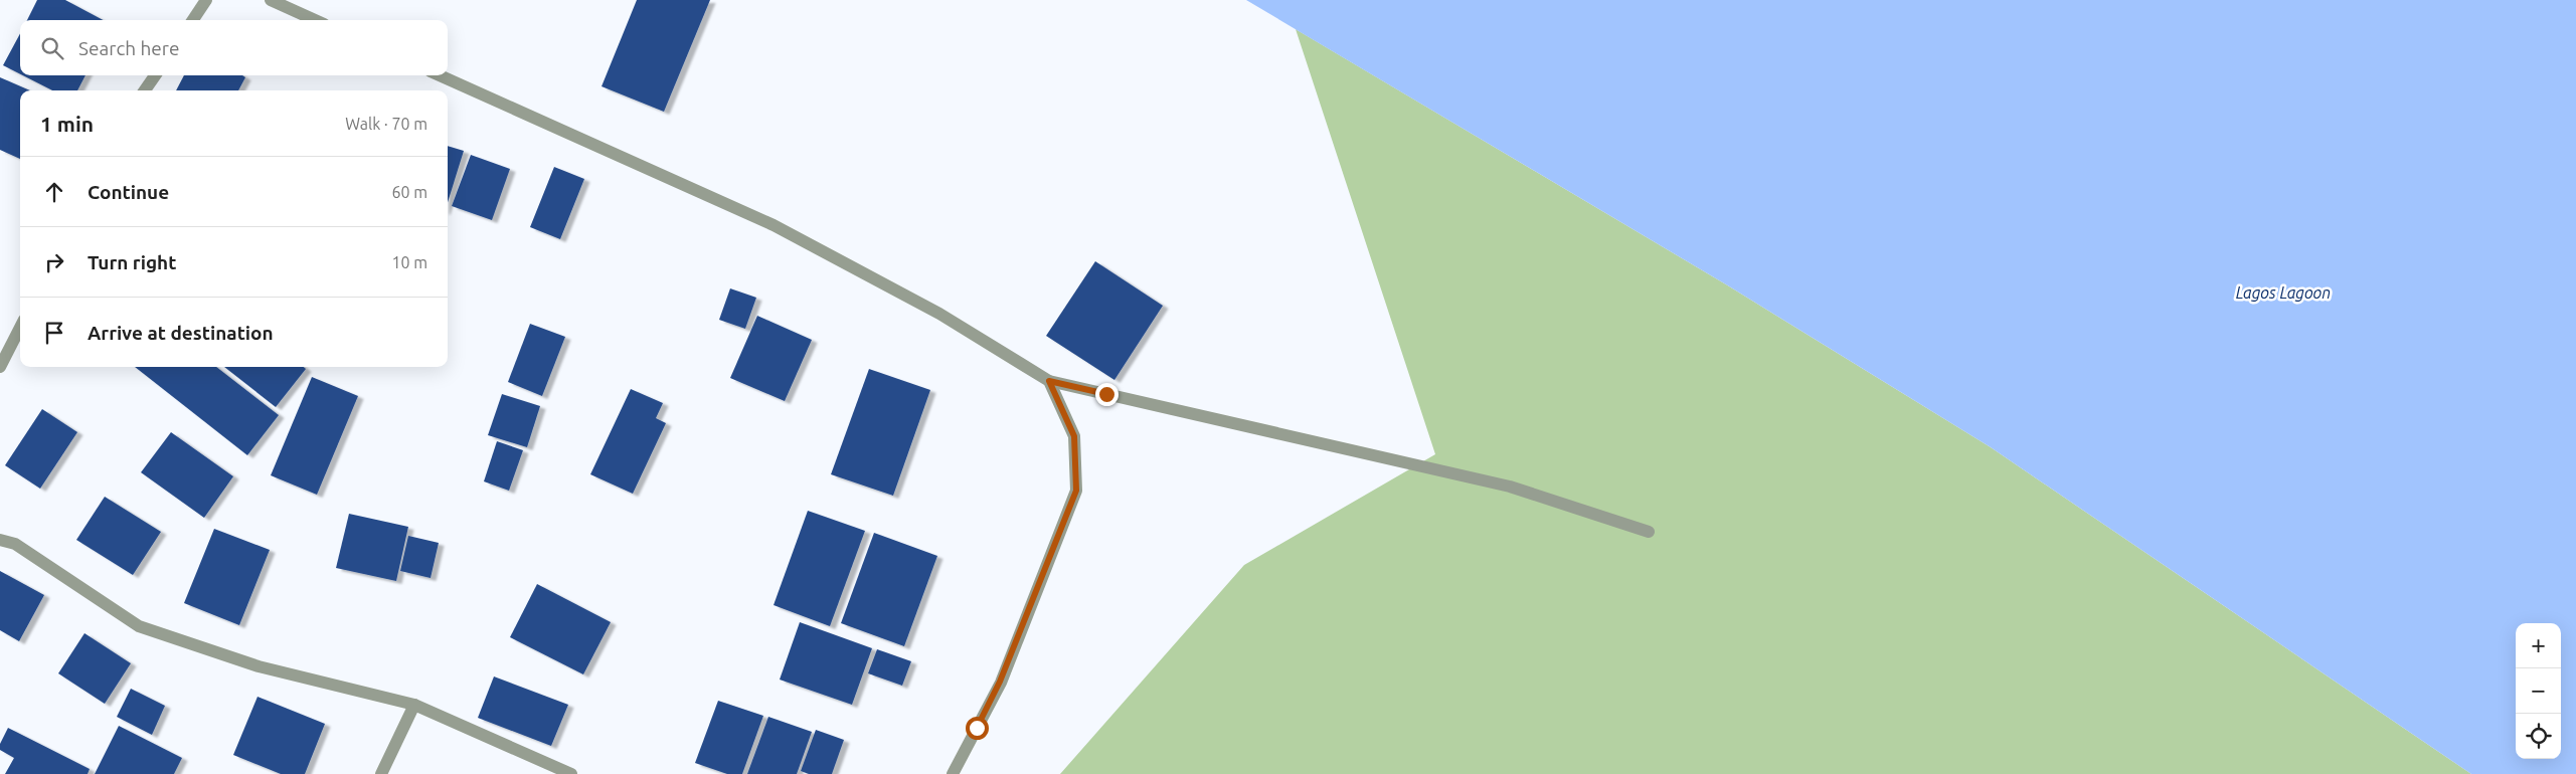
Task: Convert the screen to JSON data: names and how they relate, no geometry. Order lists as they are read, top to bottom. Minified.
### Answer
{"water":["Lagos Lagoon"],"page":{"search":"Search here","heading":["1 min","Walk · 70 m"],"list":[["Continue","60 m"],["Turn right","10 m"],"Arrive at destination"],"map_buttons":["+","−"]}}
